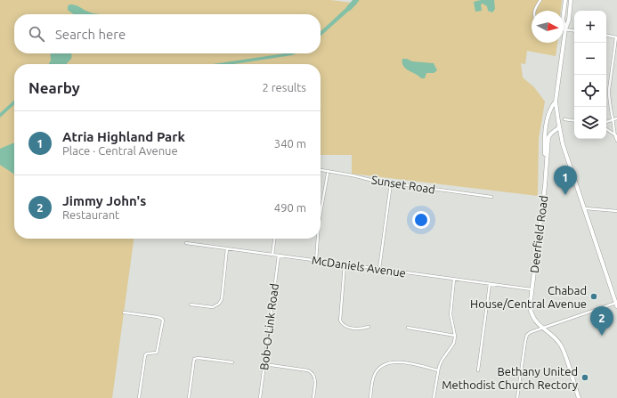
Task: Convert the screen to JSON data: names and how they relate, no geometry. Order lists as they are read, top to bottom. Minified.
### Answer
{"streets":{"street":["Sunset Road","Deerfield Road","McDaniels Avenue","Bob-O-Link Road"]},"crossings":[["Deerfield Road","McDaniels Avenue"],["McDaniels Avenue","Bob-O-Link Road"]],"places":["Chabad House/Central Avenue","Bethany United Methodist Church Rectory"],"north":"right","page":{"map_buttons":["+","−"],"search":"Search here","heading":["Nearby","2 results"],"list":[{"mark":"1","name":"Atria Highland Park","note":"Place · Central Avenue","value":"340 m"},{"mark":"2","name":"Jimmy John's","note":"Restaurant","value":"490 m"}],"pins":["1","2"]}}
